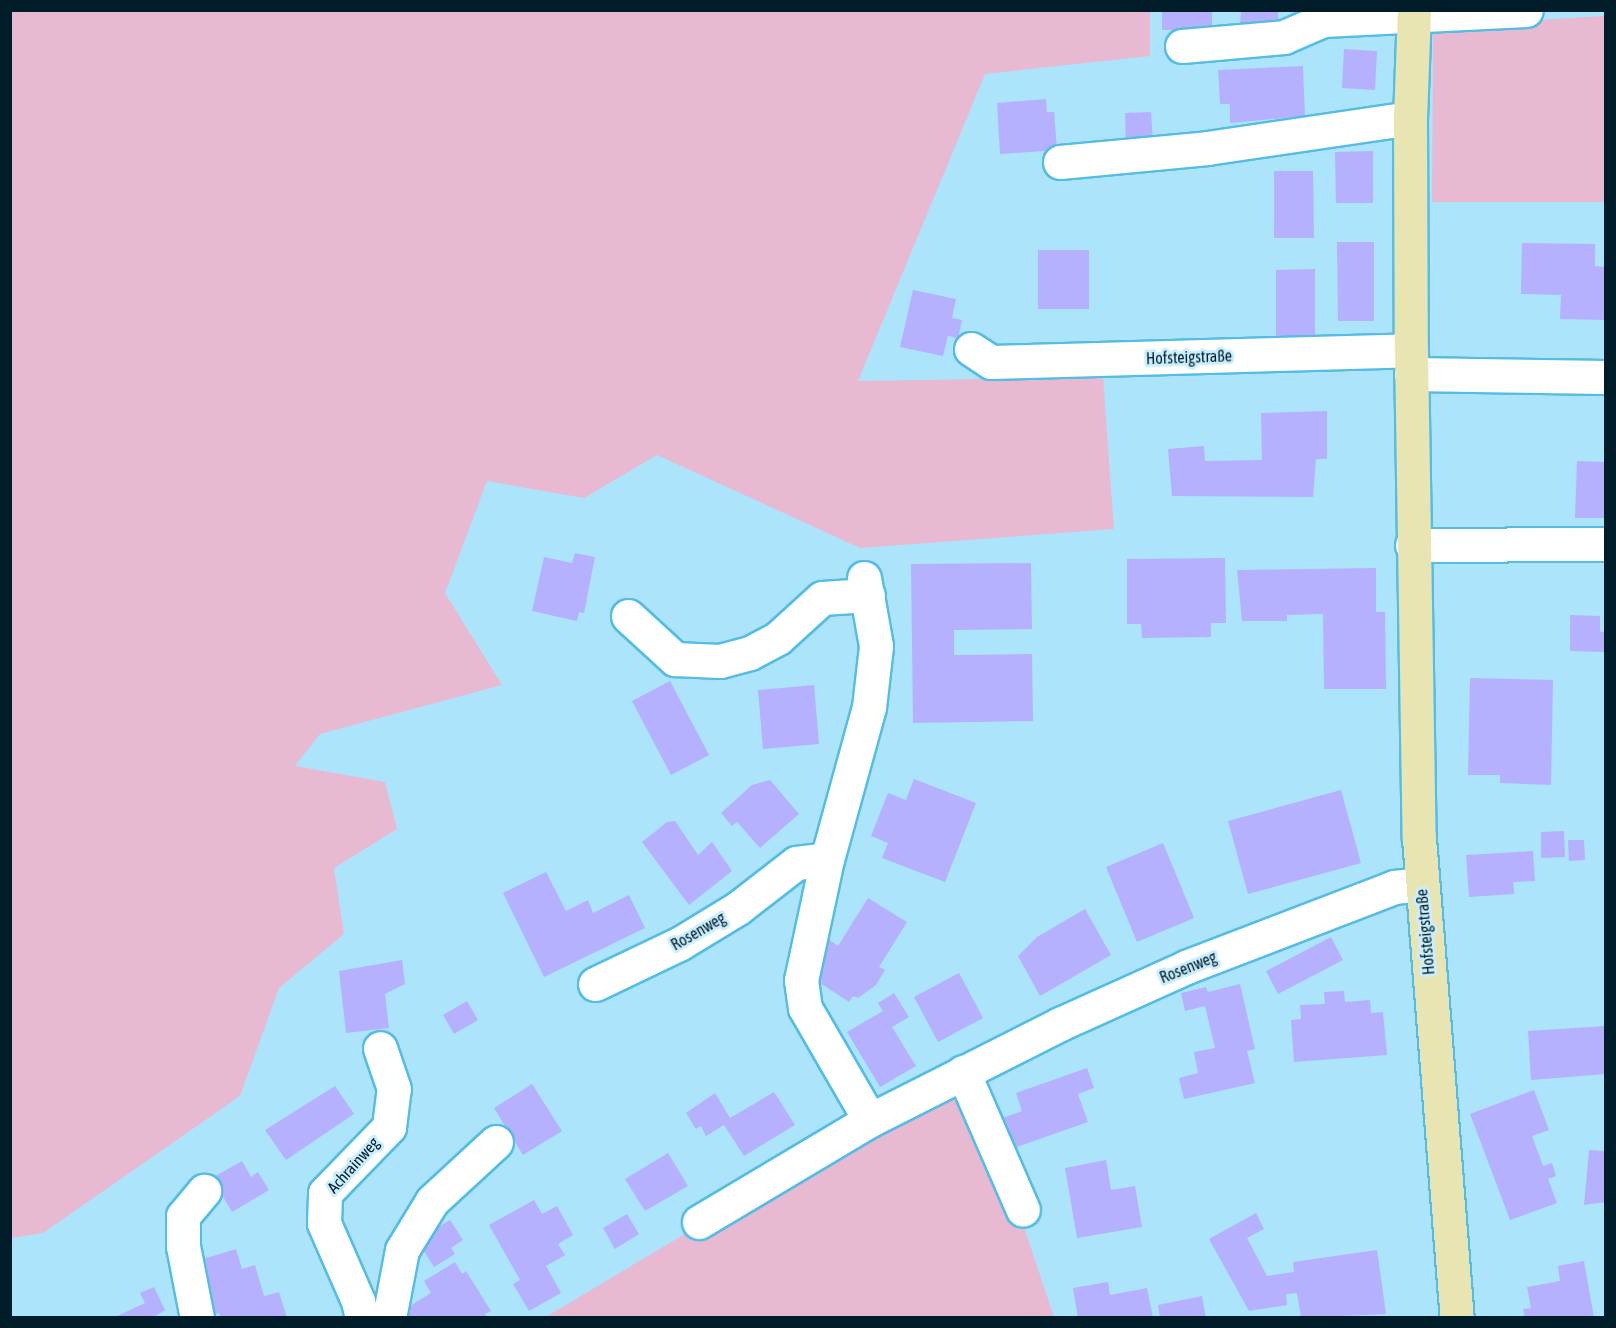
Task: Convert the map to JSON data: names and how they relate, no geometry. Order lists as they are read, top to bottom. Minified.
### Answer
{"streets":{"main road":["Hofsteigstraße"],"street":["Rosenweg","Achrainweg"]},"crossings":[["Hofsteigstraße","Rosenweg"]]}
